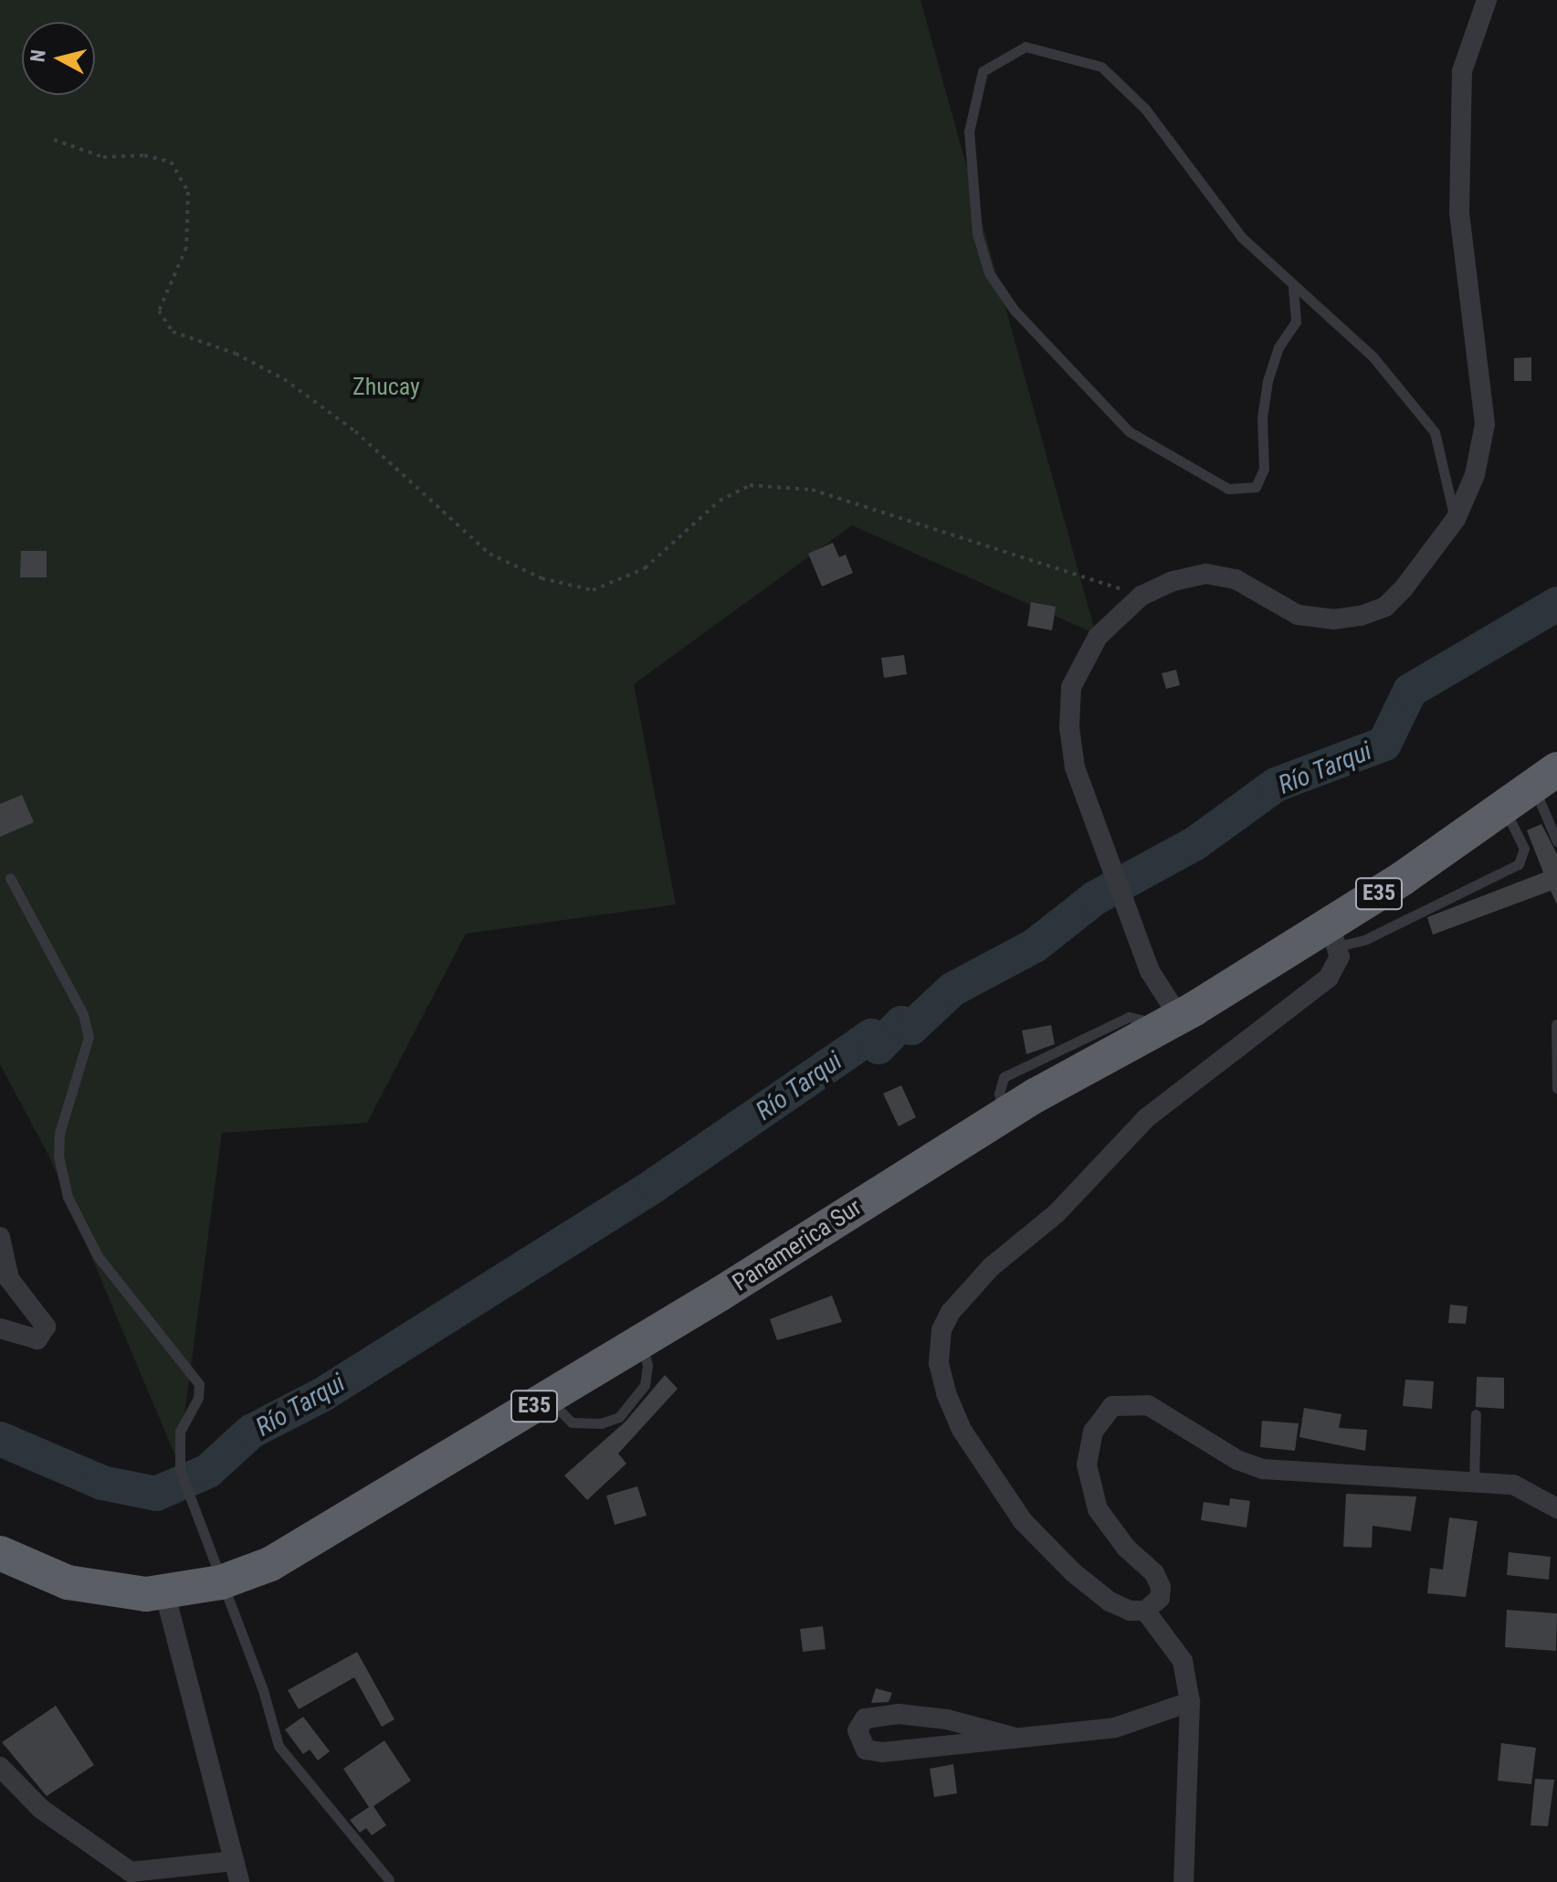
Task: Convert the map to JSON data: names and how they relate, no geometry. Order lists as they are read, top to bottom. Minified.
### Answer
{"streets":{"highway":["E35","Panamerica Sur"]},"water":["Río Tarqui"],"parks":["Zhucay"],"north":"left"}
